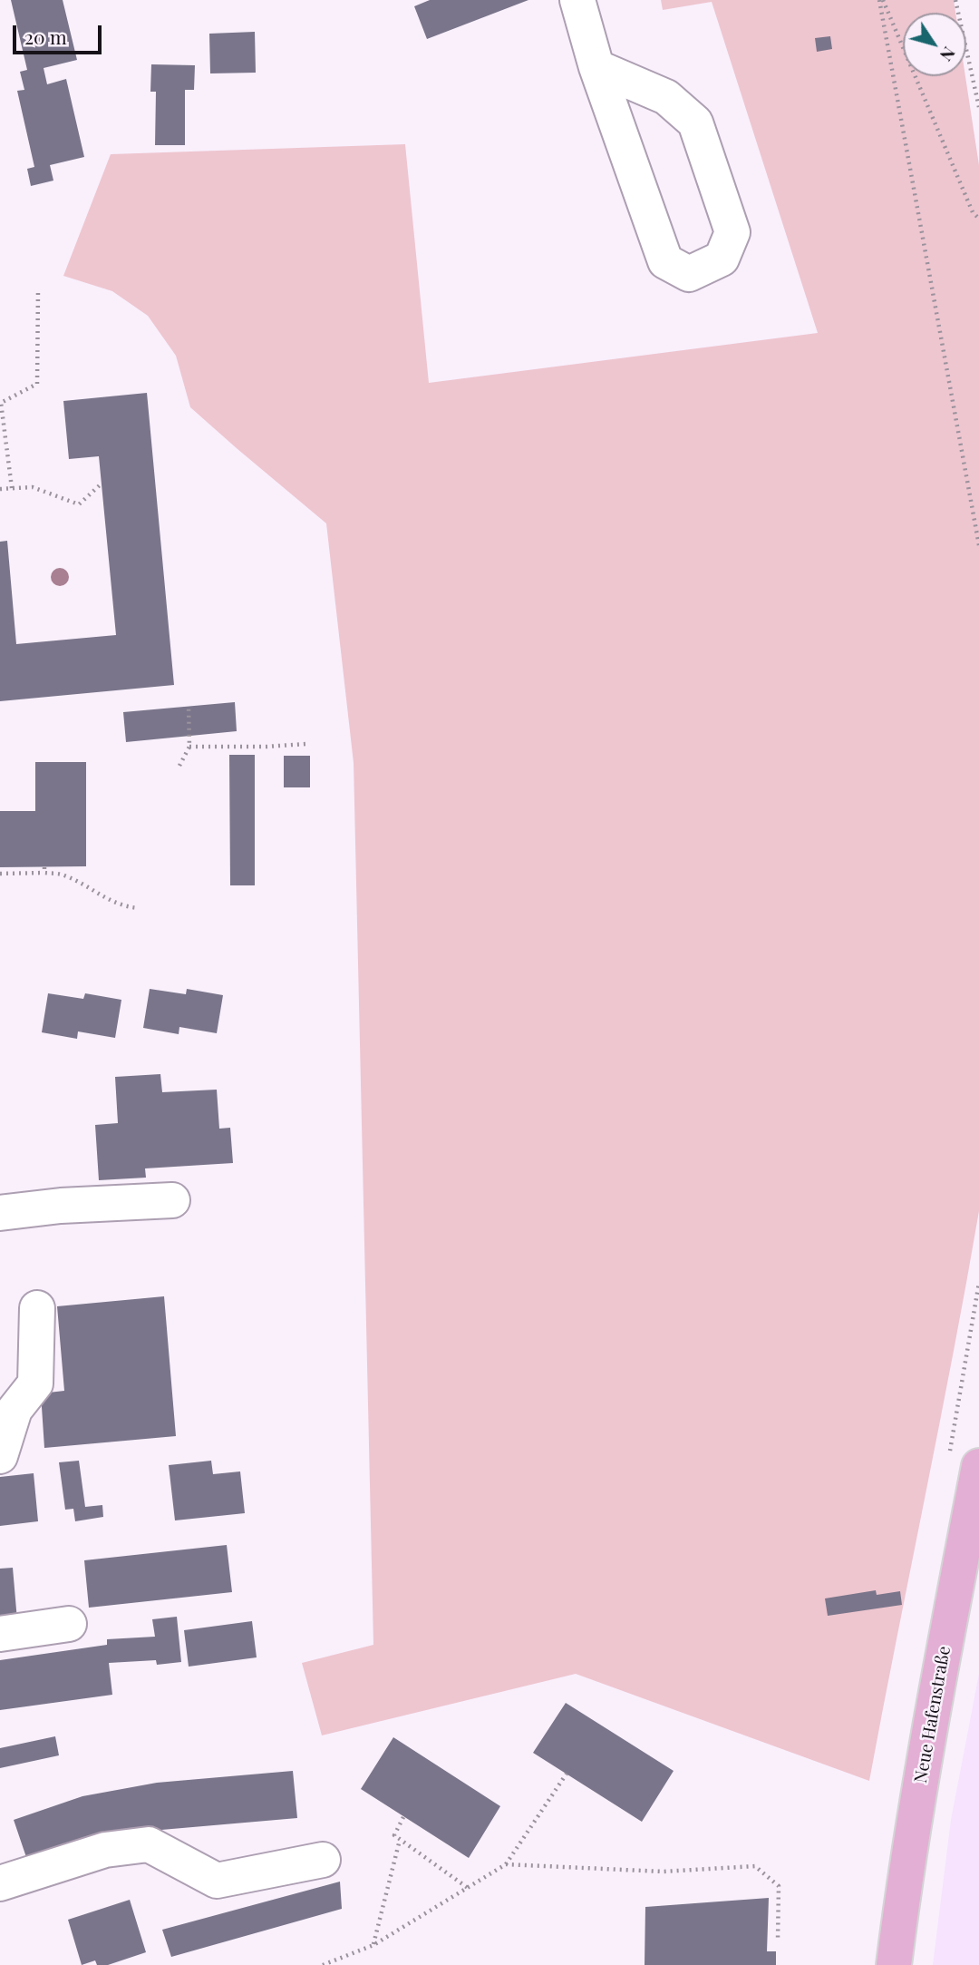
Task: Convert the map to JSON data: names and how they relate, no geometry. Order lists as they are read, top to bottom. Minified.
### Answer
{"streets":{"main road":["Neue Hafenstraße"]},"scale_bar":"20 m","north":"bottom right"}
